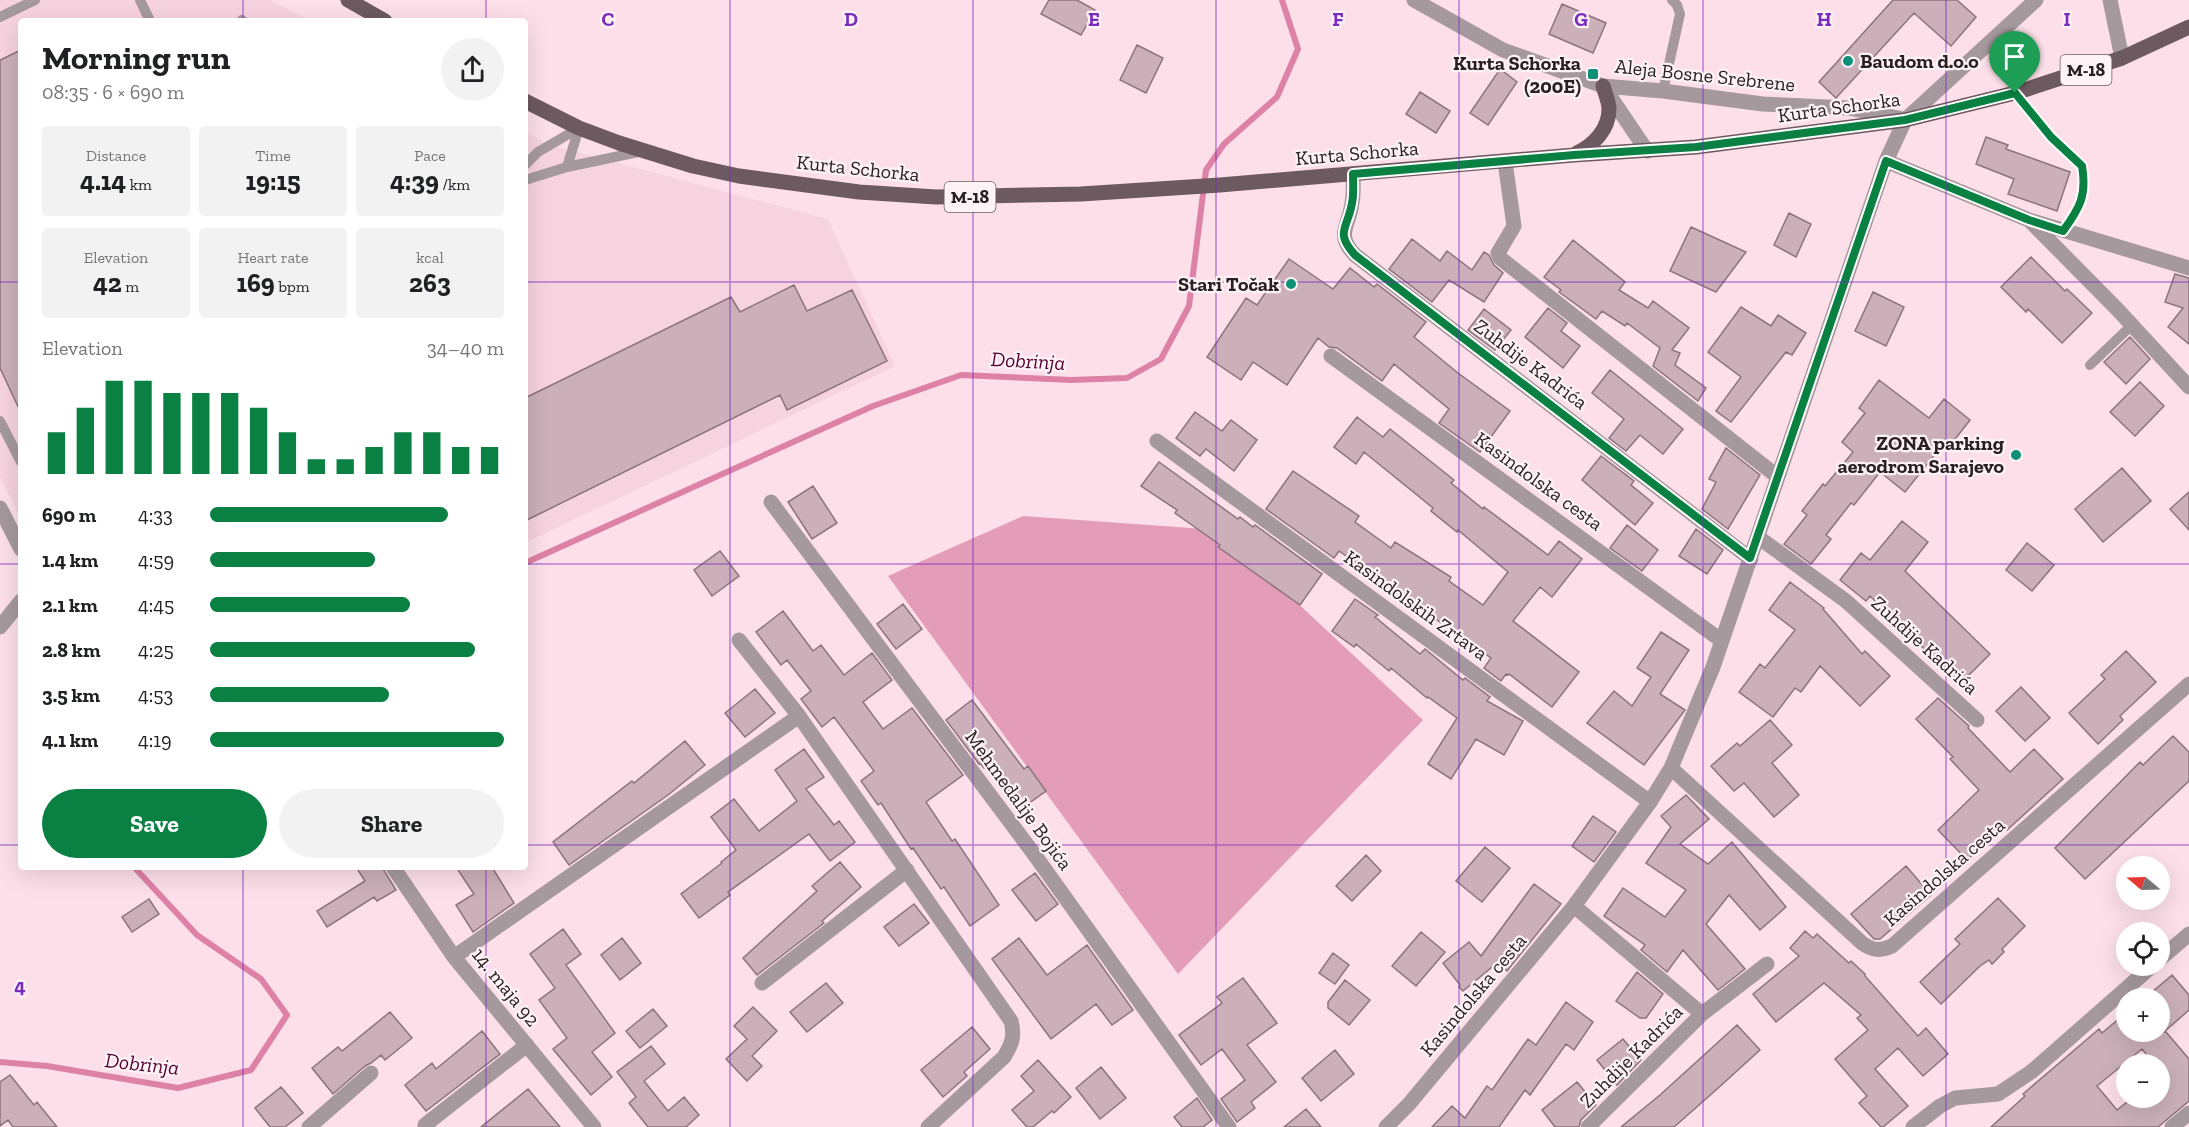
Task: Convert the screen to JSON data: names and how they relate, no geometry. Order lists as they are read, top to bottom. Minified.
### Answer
{"streets":{"main road":["M-18","Kurta Schorka"],"street":["Aleja Bosne Srebrene","Zuhdije Kadrića","Kasindolska cesta","Kasindolskih Zrtava","Mehmedalije Bojića","14. maja 92"]},"crossings":[["Aleja Bosne Srebrene","Kurta Schorka"],["Aleja Bosne Srebrene","Kasindolska cesta"],["Kurta Schorka","Zuhdije Kadrića"],["Kurta Schorka","Kasindolska cesta"],["Zuhdije Kadrića","Kasindolska cesta"],["Kasindolska cesta","Kasindolskih Zrtava"]],"water":["Dobrinja"],"places":{"other":["Baudom d.o.o","Stari Točak","ZONA parking aerodrom Sarajevo"],"transit":["Kurta Schorka (200E)"]},"north":"left","page":{"heading":["Morning run","08:35 · 6 × 690 m"],"stats":[["Distance","4.14 km"],["Time","19:15"],["Pace","4:39 /km"],["Elevation","42 m"],["Heart rate","169 bpm"],["kcal","263"]],"chart":["Elevation","34–40 m"],"list":[{"name":"690 m","note":"4:33"},{"name":"1.4 km","note":"4:59"},{"name":"2.1 km","note":"4:45"},{"name":"2.8 km","note":"4:25"},{"name":"3.5 km","note":"4:53"},{"name":"4.1 km","note":"4:19"}],"buttons":["Save","Share"],"map_buttons":["+","−"]},"grid":{"columns":["C","D","E","F","G","H","I"],"rows":["4"]}}
